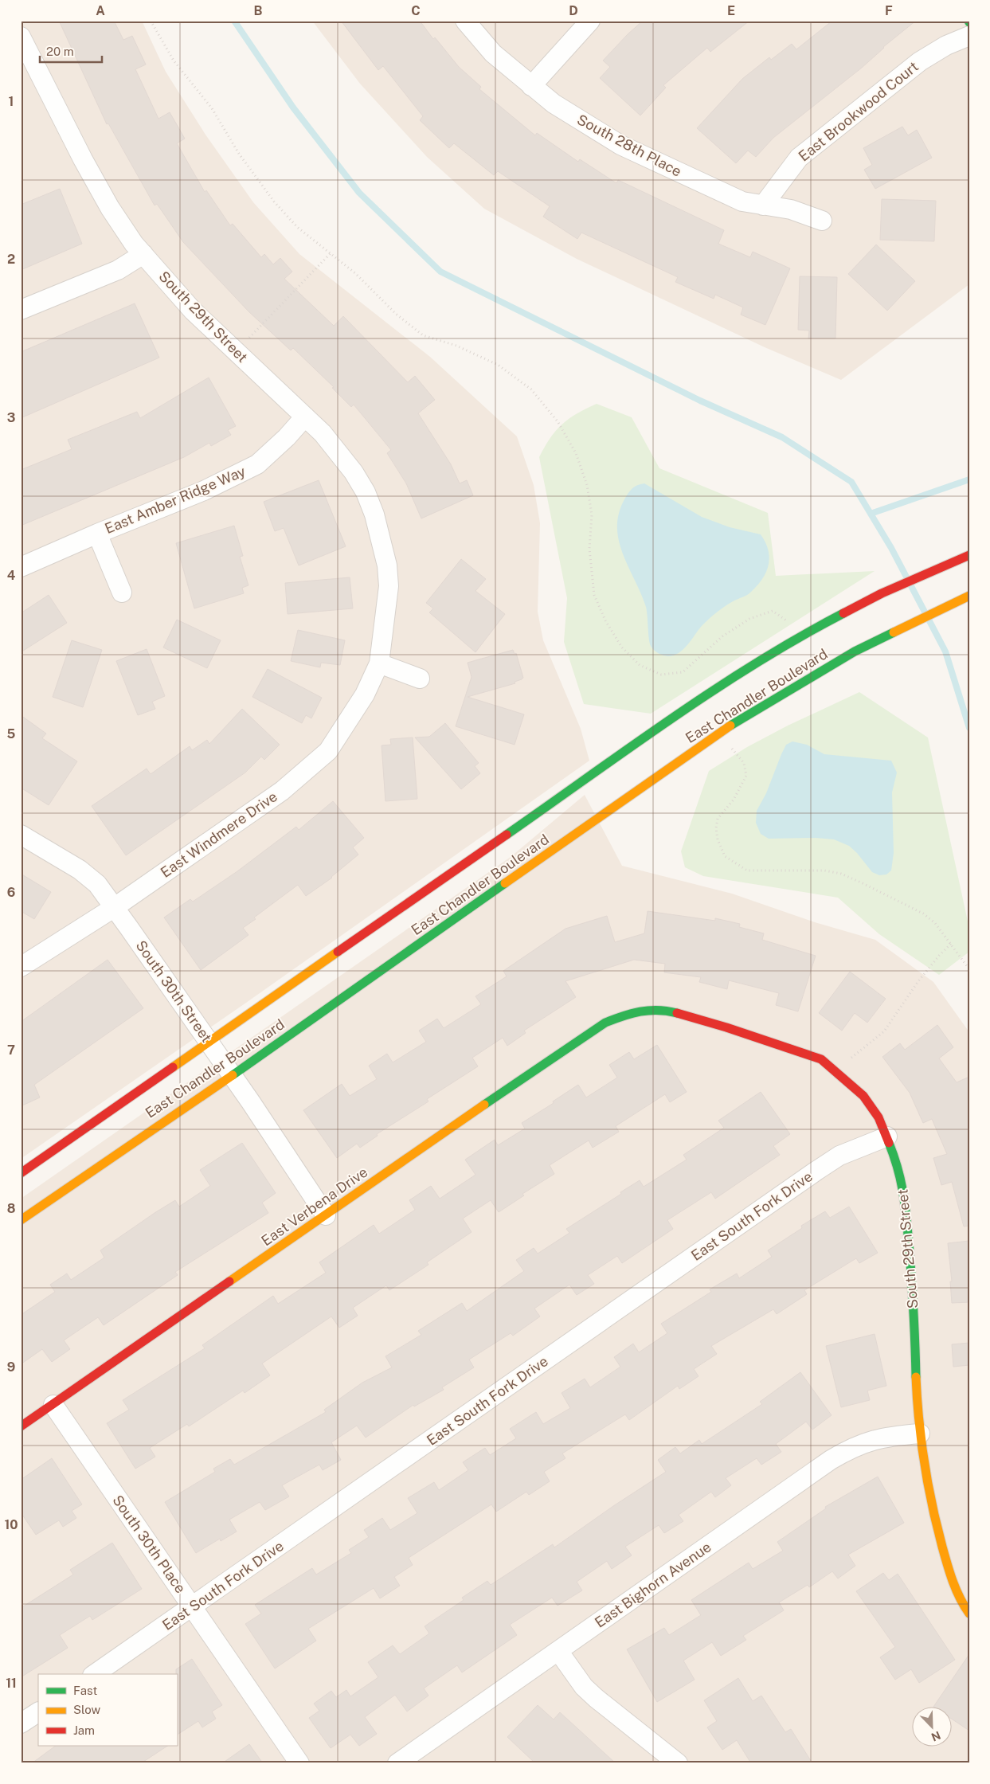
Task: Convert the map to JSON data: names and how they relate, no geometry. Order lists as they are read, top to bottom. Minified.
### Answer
{"streets":{"main road":["South 29th Street","East Chandler Boulevard","East Verbena Drive"],"street":["East Brookwood Court","South 28th Place","East Amber Ridge Way","East Windmere Drive","South 30th Street","East South Fork Drive","South 30th Place","East Bighorn Avenue"]},"crossings":[["East Brookwood Court","South 28th Place"],["South 29th Street","East Amber Ridge Way"],["South 29th Street","East Windmere Drive"],["South 29th Street","East Verbena Drive"],["South 29th Street","East South Fork Drive"],["South 29th Street","East Bighorn Avenue"],["East Chandler Boulevard","South 30th Street"],["East Windmere Drive","South 30th Street"],["South 30th Street","East Verbena Drive"],["East Verbena Drive","South 30th Place"],["East South Fork Drive","South 30th Place"]],"legend":["Fast","Slow","Jam"],"scale_bar":"20 m","north":"bottom right","grid":{"columns":["A","B","C","D","E","F"],"rows":["1","2","3","4","5","6","7","8","9","10","11"]}}
